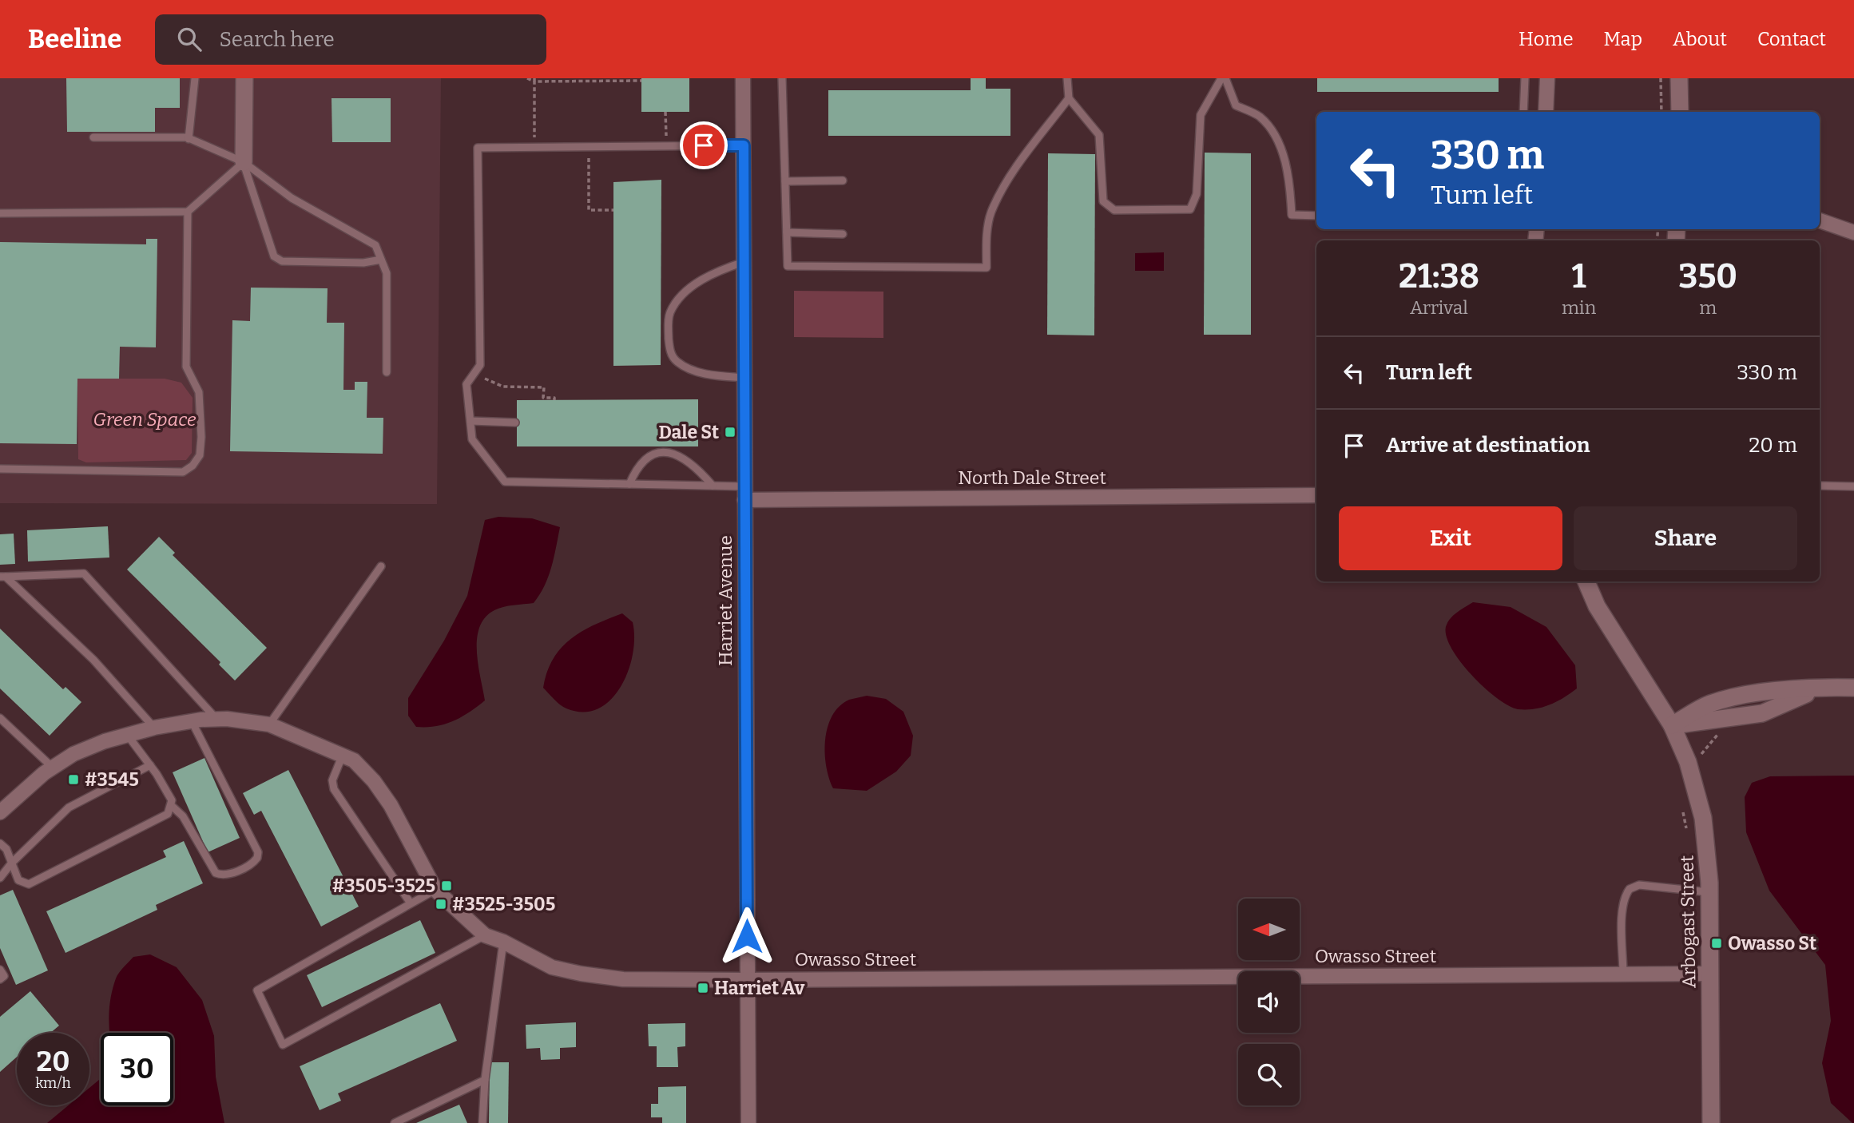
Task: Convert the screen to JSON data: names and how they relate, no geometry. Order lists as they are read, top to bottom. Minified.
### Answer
{"streets":{"street":["North Dale Street","Harriet Avenue","Arbogast Street","Owasso Street"]},"crossings":[["North Dale Street","Harriet Avenue"],["Harriet Avenue","Owasso Street"],["Arbogast Street","Owasso Street"]],"parks":["Green Space"],"places":{"transit":["Dale St","#3545","#3505-3525","#3525-3505","Owasso St","Harriet Av"]},"north":"left","page":{"header":"Beeline","search":"Search here","nav":["Home","Map","About","Contact"],"turn":["330 m","Turn left"],"eta":["21:38","Arrival","1","min","350","m"],"list":[{"name":"Turn left","value":"330 m"},{"name":"Arrive at destination","value":"20 m"}],"buttons":["Exit","Share"],"speed":"20 km/h","limit":"30"}}
